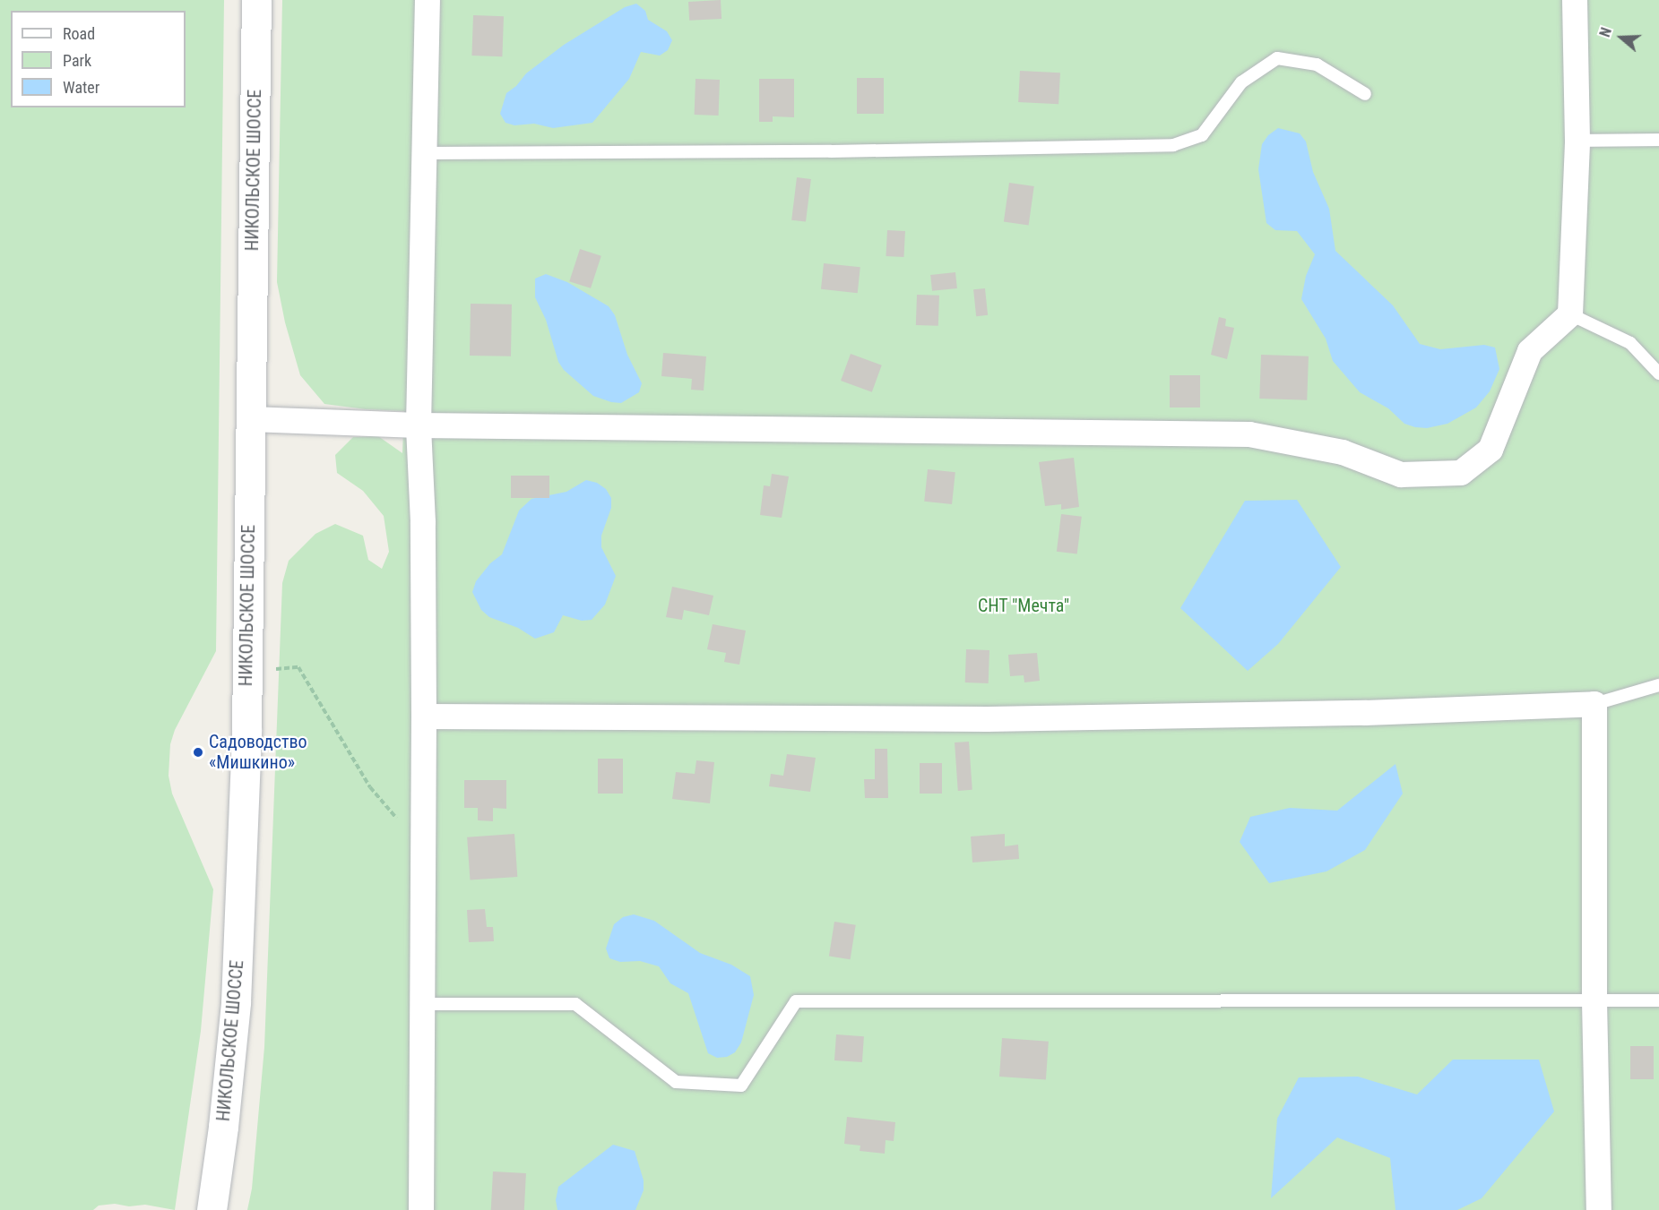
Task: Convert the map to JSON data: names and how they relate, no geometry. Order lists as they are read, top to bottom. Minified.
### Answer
{"streets":{"main road":["НИКОЛЬСКОЕ ШОССЕ"]},"parks":["СНТ \"Мечта\""],"places":["Садоводство «Мишкино»"],"legend":["Road","Park","Water"],"north":"left"}
